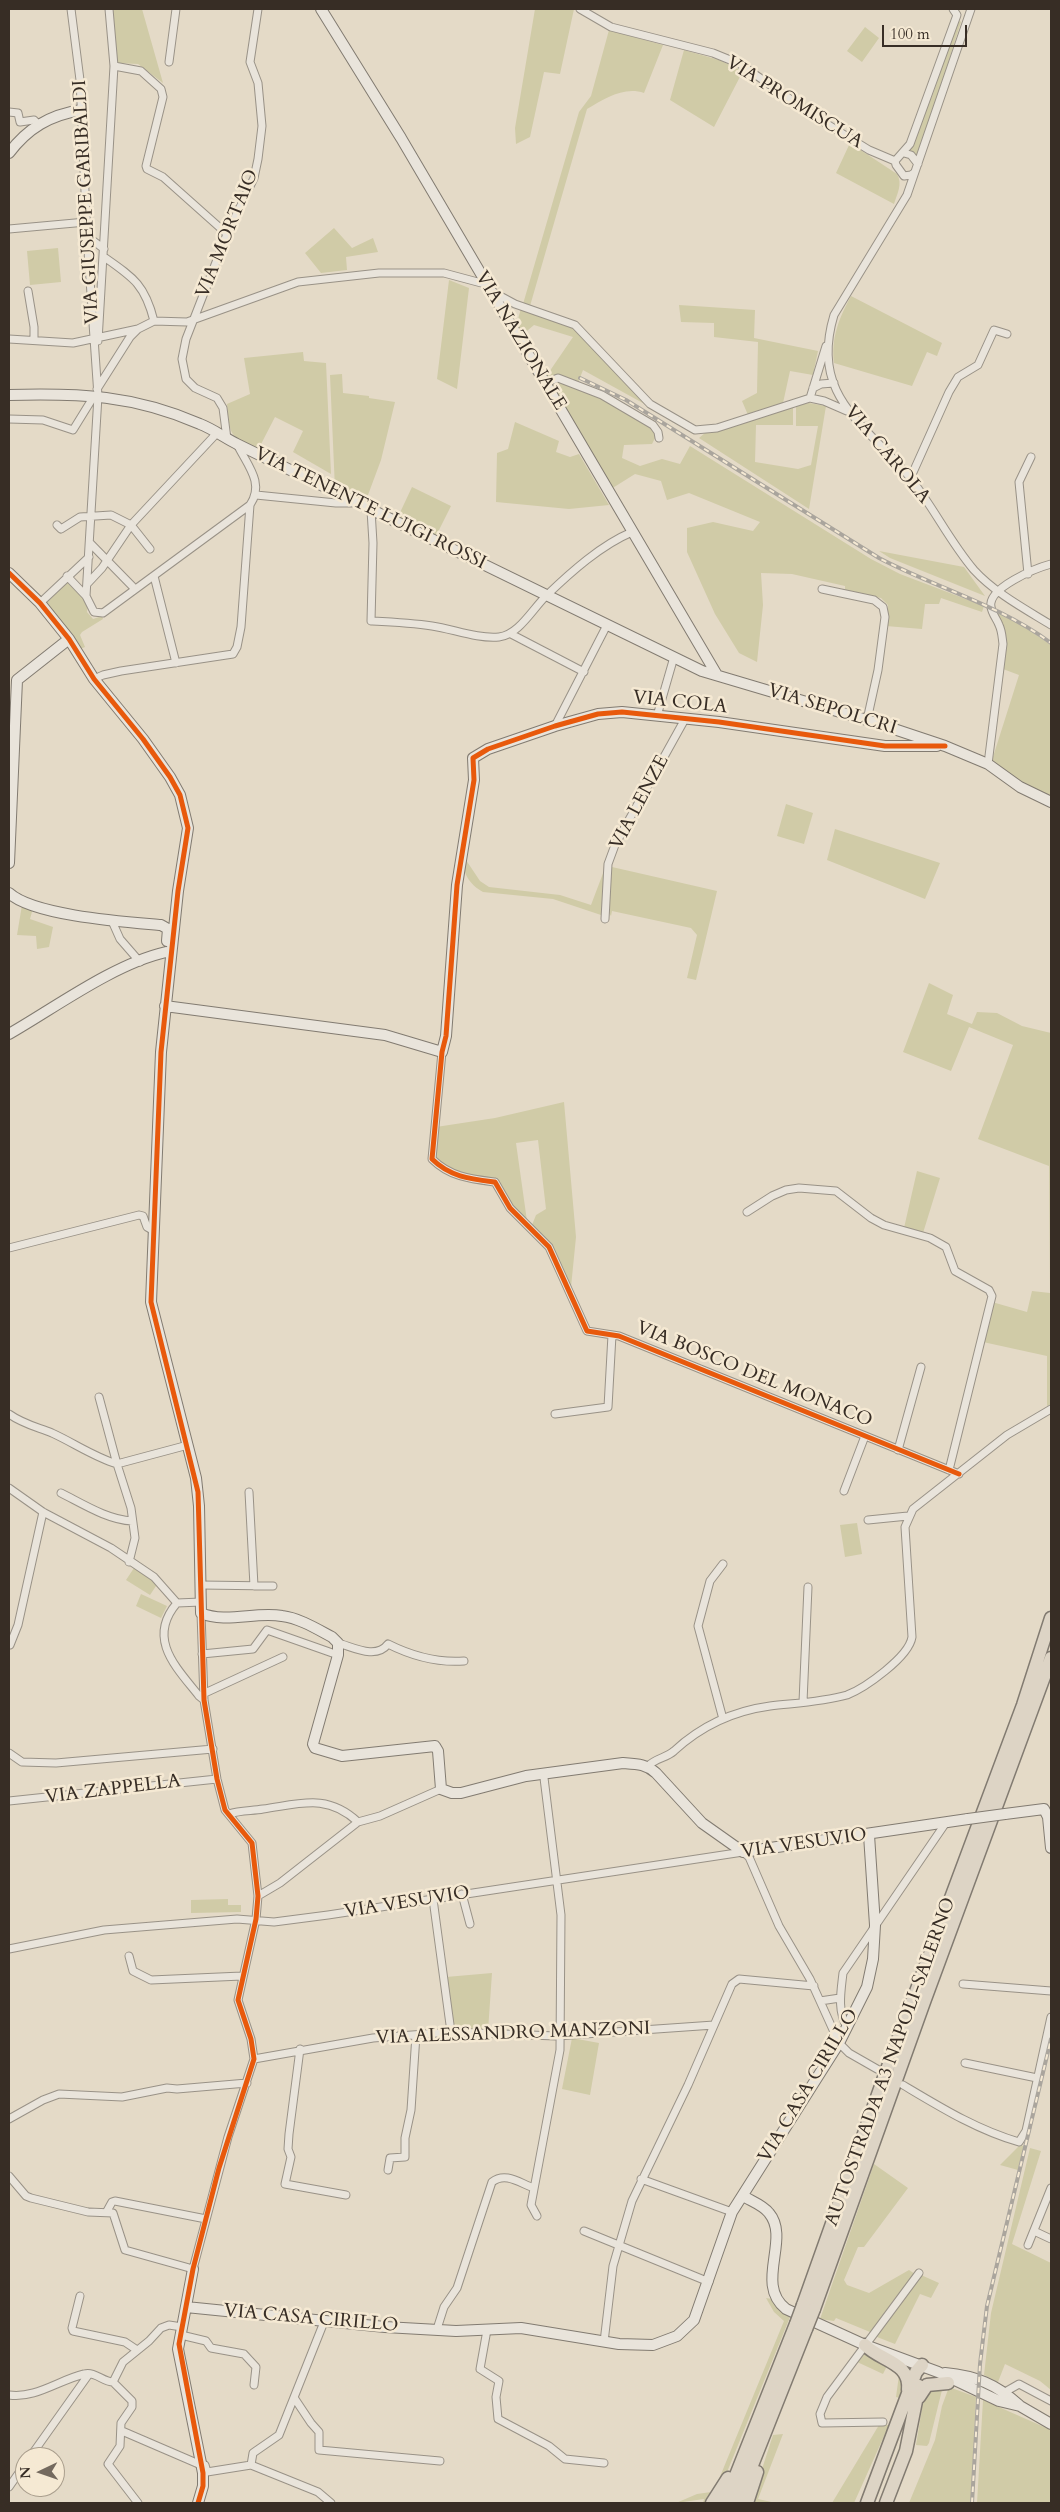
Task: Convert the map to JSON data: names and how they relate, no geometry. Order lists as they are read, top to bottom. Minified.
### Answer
{"streets":{"highway":["AUTOSTRADA A3 NAPOLI-SALERNO"],"street":["VIA PROMISCUA","VIA GIUSEPPE GARIBALDI","VIA MORTAIO","VIA NAZIONALE","VIA CAROLA","VIA TENENTE LUIGI ROSSI","VIA COLA","VIA SEPOLCRI","VIA LENZE","VIA BOSCO DEL MONACO","VIA ZAPPELLA","VIA VESUVIO","VIA ALESSANDRO MANZONI","VIA CASA CIRILLO"]},"crossings":[["VIA PROMISCUA","VIA CAROLA"],["VIA MORTAIO","VIA TENENTE LUIGI ROSSI"],["VIA NAZIONALE","VIA TENENTE LUIGI ROSSI"],["VIA NAZIONALE","VIA SEPOLCRI"],["VIA TENENTE LUIGI ROSSI","VIA SEPOLCRI"],["VIA COLA","VIA SEPOLCRI"],["VIA COLA","VIA LENZE"],["VIA COLA","VIA BOSCO DEL MONACO"],["VIA VESUVIO","VIA CASA CIRILLO"]],"scale_bar":"100 m","north":"left"}
